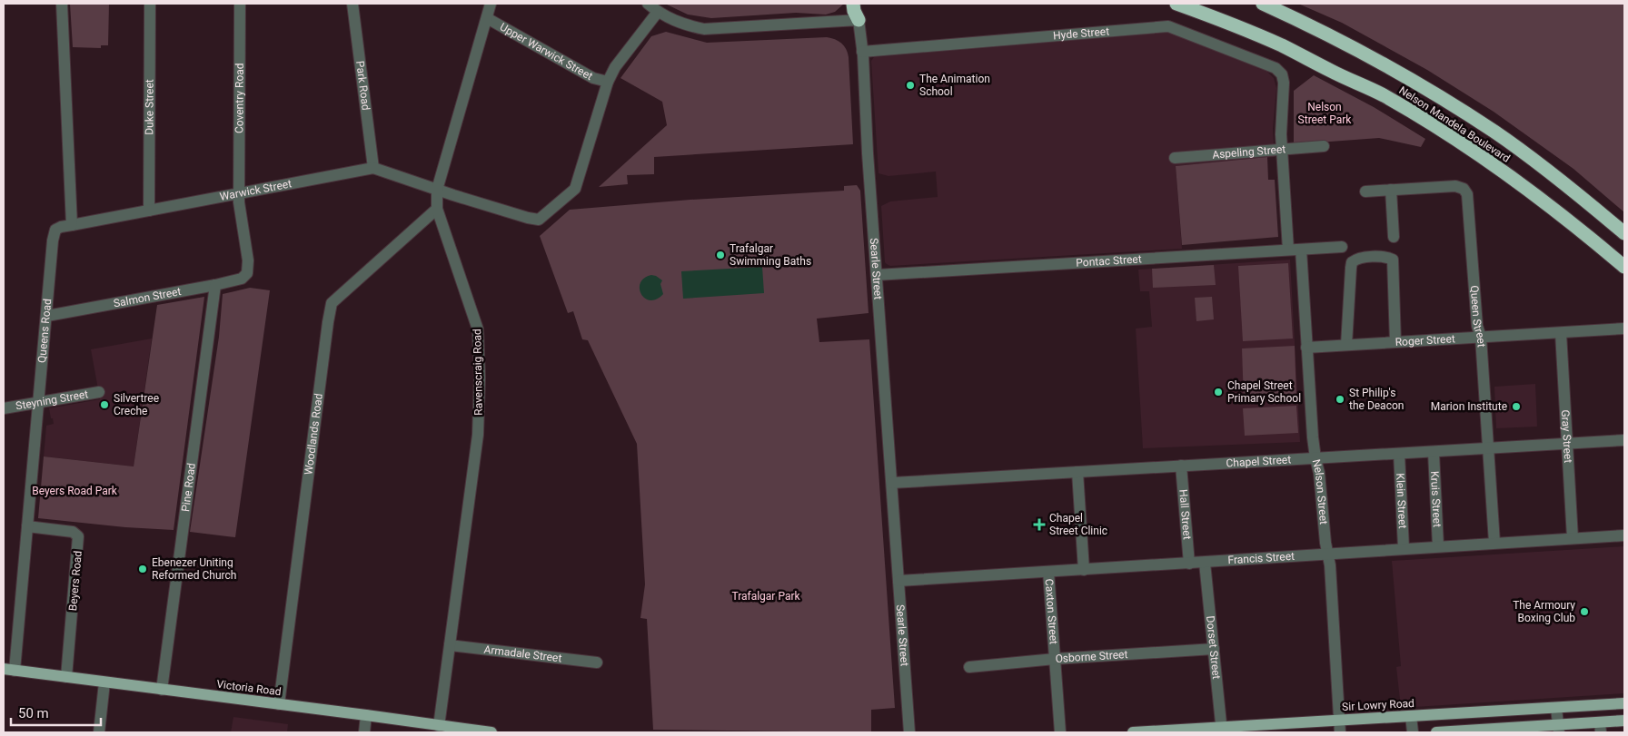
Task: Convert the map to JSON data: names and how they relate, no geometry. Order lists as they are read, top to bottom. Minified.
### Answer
{"streets":{"highway":["Nelson Mandela Boulevard"],"main road":["Victoria Road","Sir Lowry Road"],"street":["Hyde Street","Upper Warwick Street","Park Road","Coventry Road","Duke Street","Aspeling Street","Warwick Street","Pontac Street","Searle Street","Salmon Street","Queen Street","Queens Road","Roger Street","Ravenscraig Road","Steyning Street","Woodlands Road","Gray Street","Chapel Street","Pine Road","Nelson Street","Kruis Street","Klein Street","Hall Street","Francis Street","Beyers Road","Caxton Street","Dorset Street","Armadale Street","Osborne Street"]},"crossings":[["Hyde Street","Aspeling Street"],["Hyde Street","Searle Street"],["Upper Warwick Street","Ravenscraig Road"],["Park Road","Warwick Street"],["Coventry Road","Warwick Street"],["Coventry Road","Salmon Street"],["Duke Street","Warwick Street"],["Warwick Street","Queens Road"],["Pontac Street","Searle Street"],["Pontac Street","Nelson Street"],["Searle Street","Chapel Street"],["Searle Street","Francis Street"],["Salmon Street","Queens Road"],["Salmon Street","Pine Road"],["Queen Street","Roger Street"],["Queen Street","Chapel Street"],["Queen Street","Francis Street"],["Queens Road","Steyning Street"],["Queens Road","Beyers Road"],["Queens Road","Victoria Road"],["Roger Street","Gray Street"],["Roger Street","Nelson Street"],["Ravenscraig Road","Woodlands Road"],["Ravenscraig Road","Armadale Street"],["Ravenscraig Road","Victoria Road"],["Woodlands Road","Victoria Road"],["Gray Street","Chapel Street"],["Gray Street","Francis Street"],["Chapel Street","Nelson Street"],["Chapel Street","Kruis Street"],["Chapel Street","Klein Street"],["Chapel Street","Hall Street"],["Pine Road","Victoria Road"],["Nelson Street","Francis Street"],["Nelson Street","Sir Lowry Road"],["Kruis Street","Francis Street"],["Klein Street","Francis Street"],["Hall Street","Francis Street"],["Francis Street","Caxton Street"],["Francis Street","Dorset Street"],["Beyers Road","Victoria Road"],["Caxton Street","Osborne Street"],["Dorset Street","Osborne Street"],["Dorset Street","Sir Lowry Road"]],"parks":["Nelson Street Park","Beyers Road Park","Trafalgar Park"],"places":{"other":["The Animation School","Trafalgar Swimming Baths","Chapel Street Primary School","St Philip's the Deacon","Silvertree Creche","Marion Institute","Ebenezer Uniting Reformed Church","The Armoury Boxing Club"],"health":["Chapel Street Clinic"]},"scale_bar":"50 m"}
